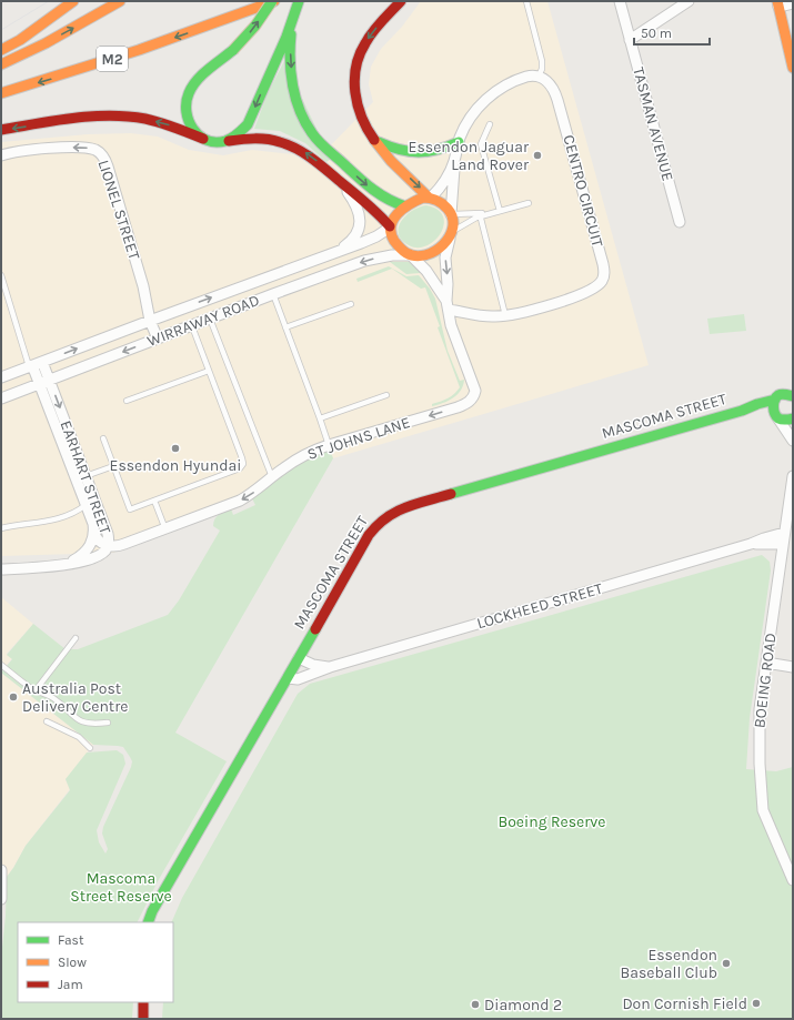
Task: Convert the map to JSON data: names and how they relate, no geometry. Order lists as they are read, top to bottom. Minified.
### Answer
{"streets":{"main road":["M2","MASCOMA STREET"],"street":["TASMAN AVENUE","CENTRO CIRCUIT","LIONEL STREET","WIRRAWAY ROAD","ST JOHNS LANE","EARHART STREET","LOCKHEED STREET","BOEING ROAD"]},"crossings":[["CENTRO CIRCUIT","ST JOHNS LANE"],["LIONEL STREET","WIRRAWAY ROAD"],["WIRRAWAY ROAD","ST JOHNS LANE"],["WIRRAWAY ROAD","EARHART STREET"],["MASCOMA STREET","LOCKHEED STREET"],["ST JOHNS LANE","EARHART STREET"],["LOCKHEED STREET","BOEING ROAD"]],"one_way":["LIONEL STREET"],"parks":["Boeing Reserve","Mascoma Street Reserve"],"places":["Essendon Jaguar Land Rover","Essendon Hyundai","Australia Post Delivery Centre","Essendon Baseball Club","Don Cornish Field","Diamond 2"],"legend":["Fast","Slow","Jam"],"scale_bar":"50 m"}
